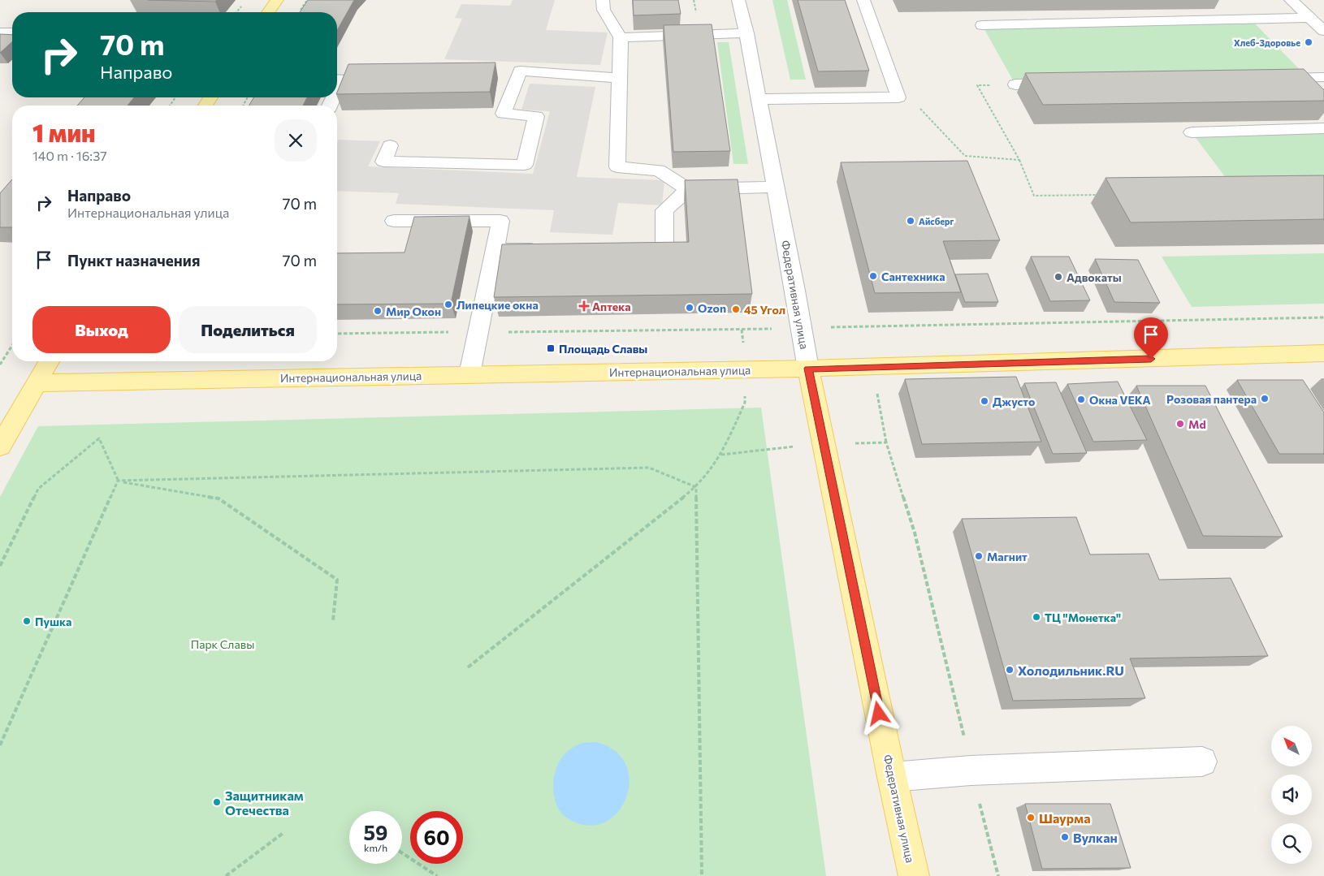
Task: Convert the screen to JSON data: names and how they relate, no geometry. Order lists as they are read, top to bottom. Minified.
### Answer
{"streets":{"main road":["Федеративная улица","Интернациональная улица"]},"crossings":[["Федеративная улица","Интернациональная улица"]],"parks":["Парк Славы"],"places":{"other":["Хлеб-Здоровье","Айсберг","Сантехника","Адвокаты","Липецкие окна","Ozon","45 Угол","Мир Окон","Розовая пантера","Окна VEKA","Джусто","Md","Магнит","ТЦ \"Монетка\"","Пушка","Холодильник.RU","Защитникам Отечества","Шаурма","Вулкан"],"health":["Аптека"],"transit":["Площадь Славы"]},"north":"top left","page":{"turn":["70 m","Направо"],"heading":["1 мин","140 m · 16:37"],"list":[{"name":"Направо","note":"Интернациональная улица","value":"70 m"},{"name":"Пункт назначения","value":"70 m"}],"buttons":["Выход","Поделиться"],"speed":"59 km/h","limit":"60"}}
